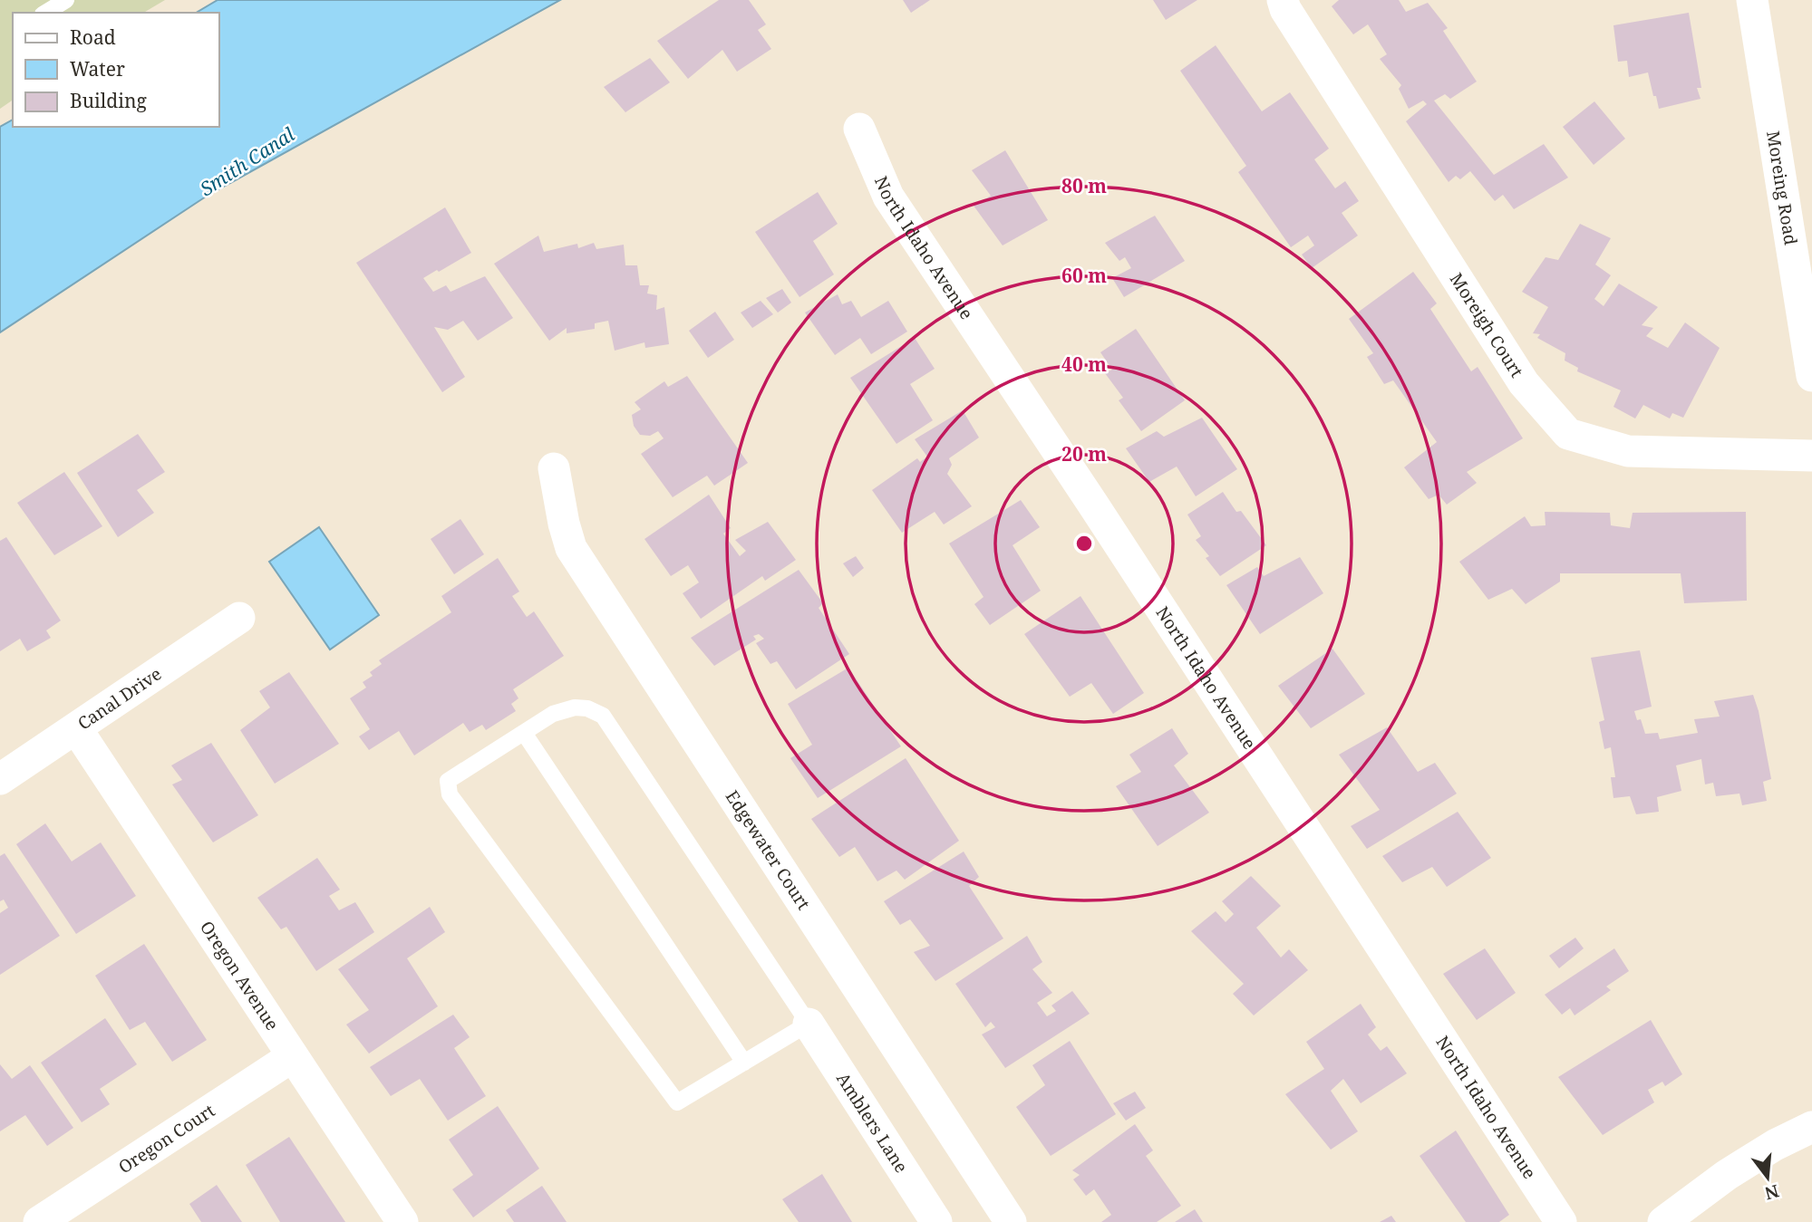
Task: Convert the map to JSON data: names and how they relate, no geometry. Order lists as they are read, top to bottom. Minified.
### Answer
{"streets":{"street":["Moreing Road","North Idaho Avenue","Moreigh Court","Canal Drive","Edgewater Court","Oregon Avenue","Amblers Lane","Oregon Court"]},"crossings":[["Canal Drive","Oregon Avenue"],["Oregon Avenue","Oregon Court"]],"water":["Smith Canal"],"legend":["Road","Water","Building"],"north":"bottom","rings":["80 m","60 m","40 m","20 m"]}
